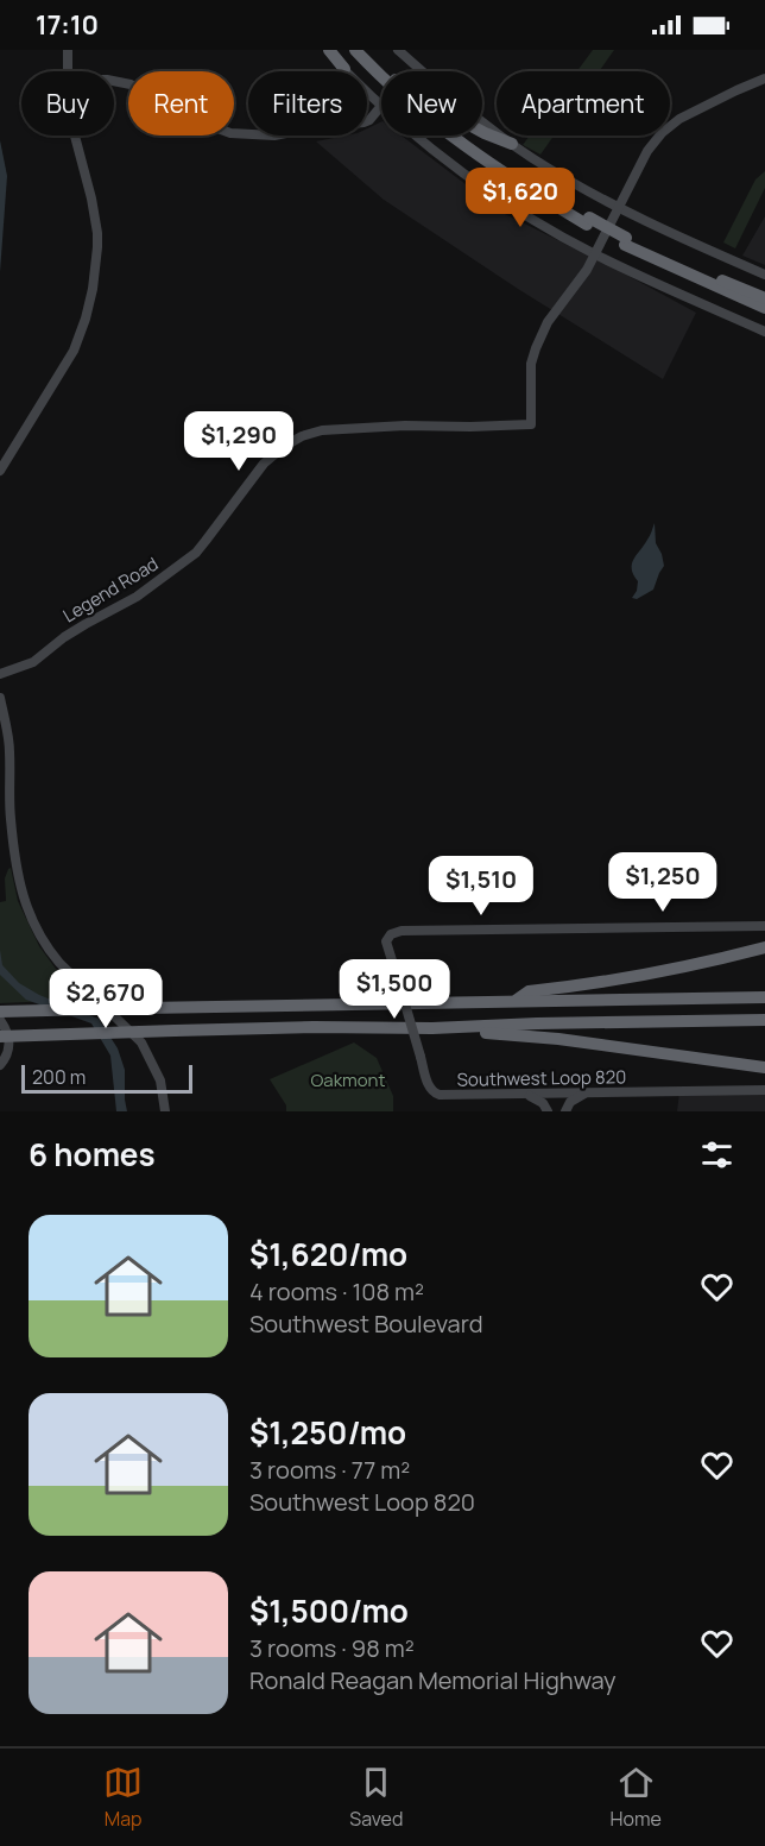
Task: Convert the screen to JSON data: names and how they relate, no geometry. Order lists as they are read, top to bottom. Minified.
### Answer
{"streets":{"street":["Legend Road","Southwest Loop 820"]},"parks":["Oakmont"],"scale_bar":"200 m","page":{"status":"17:10","chip":["Buy","Rent","Filters","New","Apartment"],"price":["$1,620","$1,290","$1,250","$1,510","$1,500","$2,670"],"scale":"200 m","heading":"6 homes","list":[{"name":"$1,620/mo","note":"4 rooms · 108 m² · Southwest Boulevard"},{"name":"$1,250/mo","note":"3 rooms · 77 m² · Southwest Loop 820"},{"name":"$1,500/mo","note":"3 rooms · 98 m² · Ronald Reagan Memorial Highway"}],"tabs":["Map","Saved","Home"]}}
